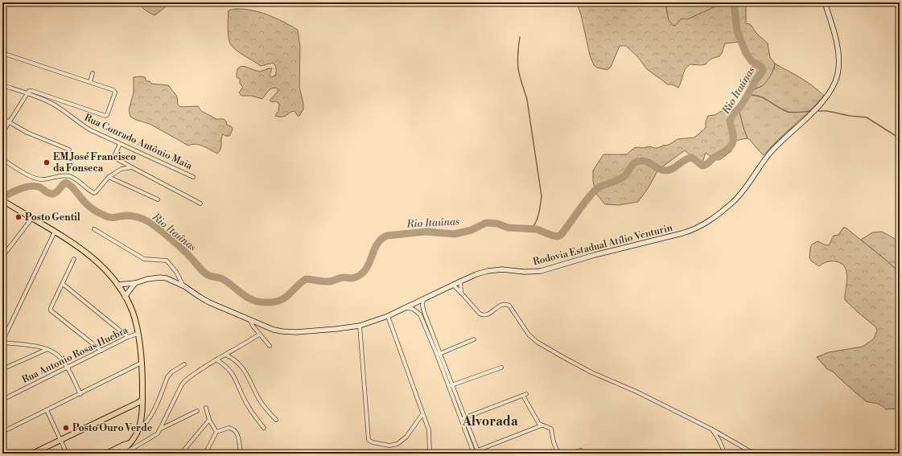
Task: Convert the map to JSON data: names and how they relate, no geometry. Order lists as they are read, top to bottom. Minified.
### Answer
{"streets":{"main road":["Rodovia Estadual Atílio Venturin"],"street":["Rua Conrado Antônio Maia","Rua Antonio Rosas Huebra"]},"districts":["Alvorada"],"water":["Rio Itaúnas"],"places":["EM José Francisco da Fonseca","Posto Gentil","Posto Ouro Verde"]}
